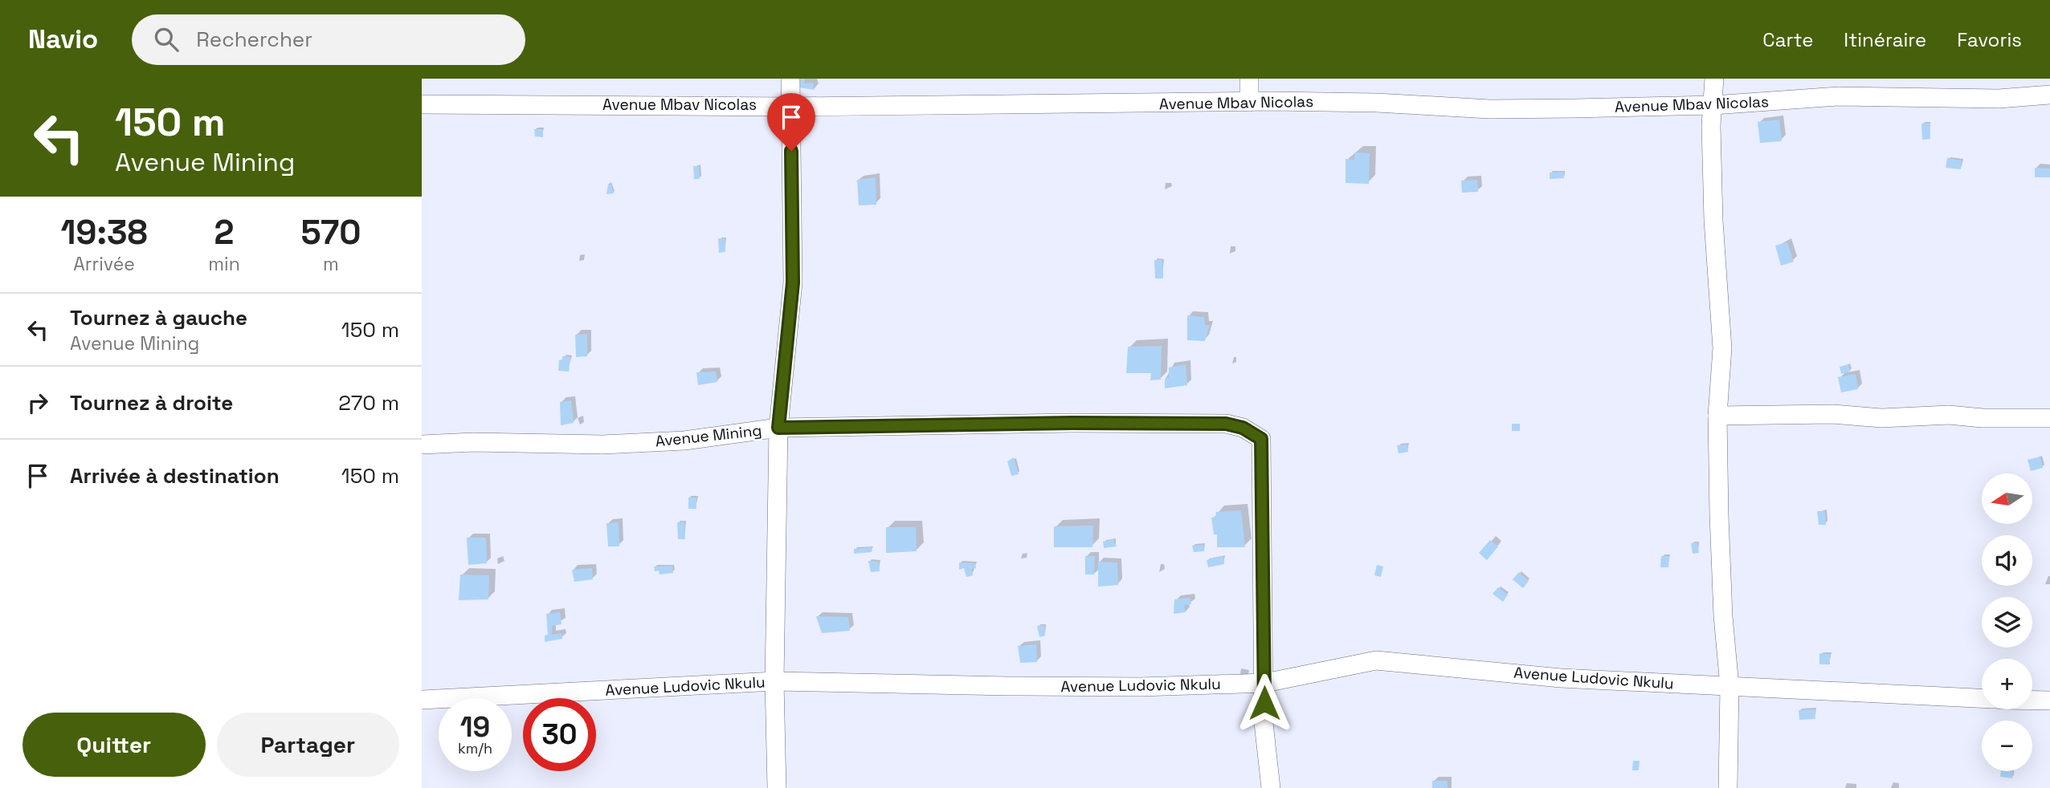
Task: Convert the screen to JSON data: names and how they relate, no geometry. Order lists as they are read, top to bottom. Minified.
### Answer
{"streets":{"street":["Avenue Mbav Nicolas","Avenue Mining","Avenue Ludovic Nkulu"]},"crossings":[["Avenue Mining","Avenue Ludovic Nkulu"]],"north":"left","page":{"header":"Navio","search":"Rechercher","nav":["Carte","Itinéraire","Favoris"],"turn":["150 m","Avenue Mining"],"eta":["19:38","Arrivée","2","min","570","m"],"list":[{"name":"Tournez à gauche","note":"Avenue Mining","value":"150 m"},{"name":"Tournez à droite","value":"270 m"},{"name":"Arrivée à destination","value":"150 m"}],"map_buttons":["+","−"],"speed":"19 km/h","limit":"30","buttons":["Quitter","Partager"]}}
